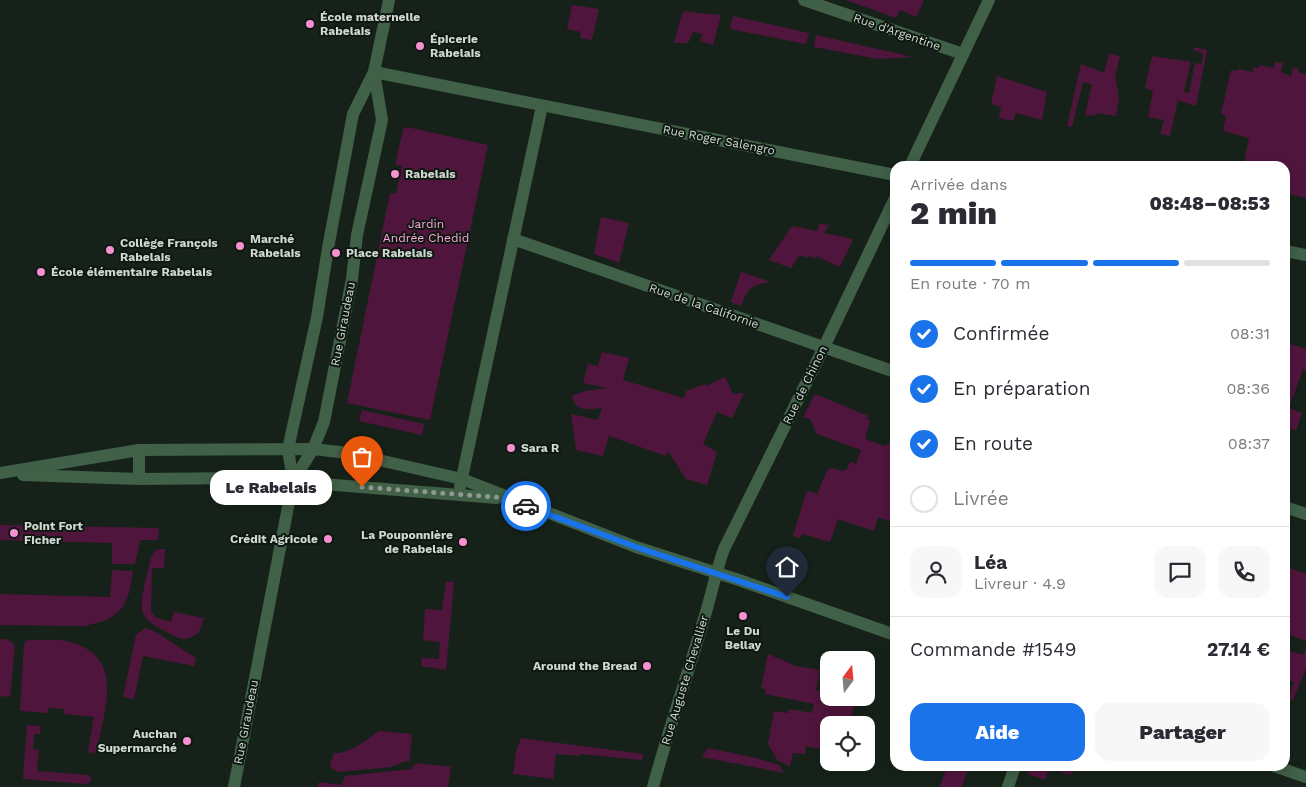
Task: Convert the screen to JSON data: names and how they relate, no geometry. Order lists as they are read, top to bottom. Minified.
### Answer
{"streets":{"street":["Rue d'Argentine","Rue Roger Salengro","Rue de la Californie","Rue Giraudeau","Rue de Chinon","Rue Auguste Chevallier"]},"crossings":[["Rue de la Californie","Rue de Chinon"],["Rue de Chinon","Rue Auguste Chevallier"]],"parks":["Jardin Andrée Chedid"],"places":["École maternelle Rabelais","Épicerie Rabelais","Rabelais","Marché Rabelais","Collège François Rabelais","Place Rabelais","École élémentaire Rabelais","Sara R","Le Rabelais","Point Fort Ficher","Crédit Agricole","La Pouponnière de Rabelais","Le Du Bellay","Around the Bread","Auchan Supermarché"],"north":"top","page":{"heading":["2 min","Arrivée dans","08:48–08:53"],"panel":["Léa","Livreur · 4.9","Commande #1549","27.14 €"],"bar":"En route · 70 m","list":[["Confirmée","08:31"],["En préparation","08:36"],["En route","08:37"],"Livrée"],"bubble":"Le Rabelais","buttons":["Aide","Partager"]}}
